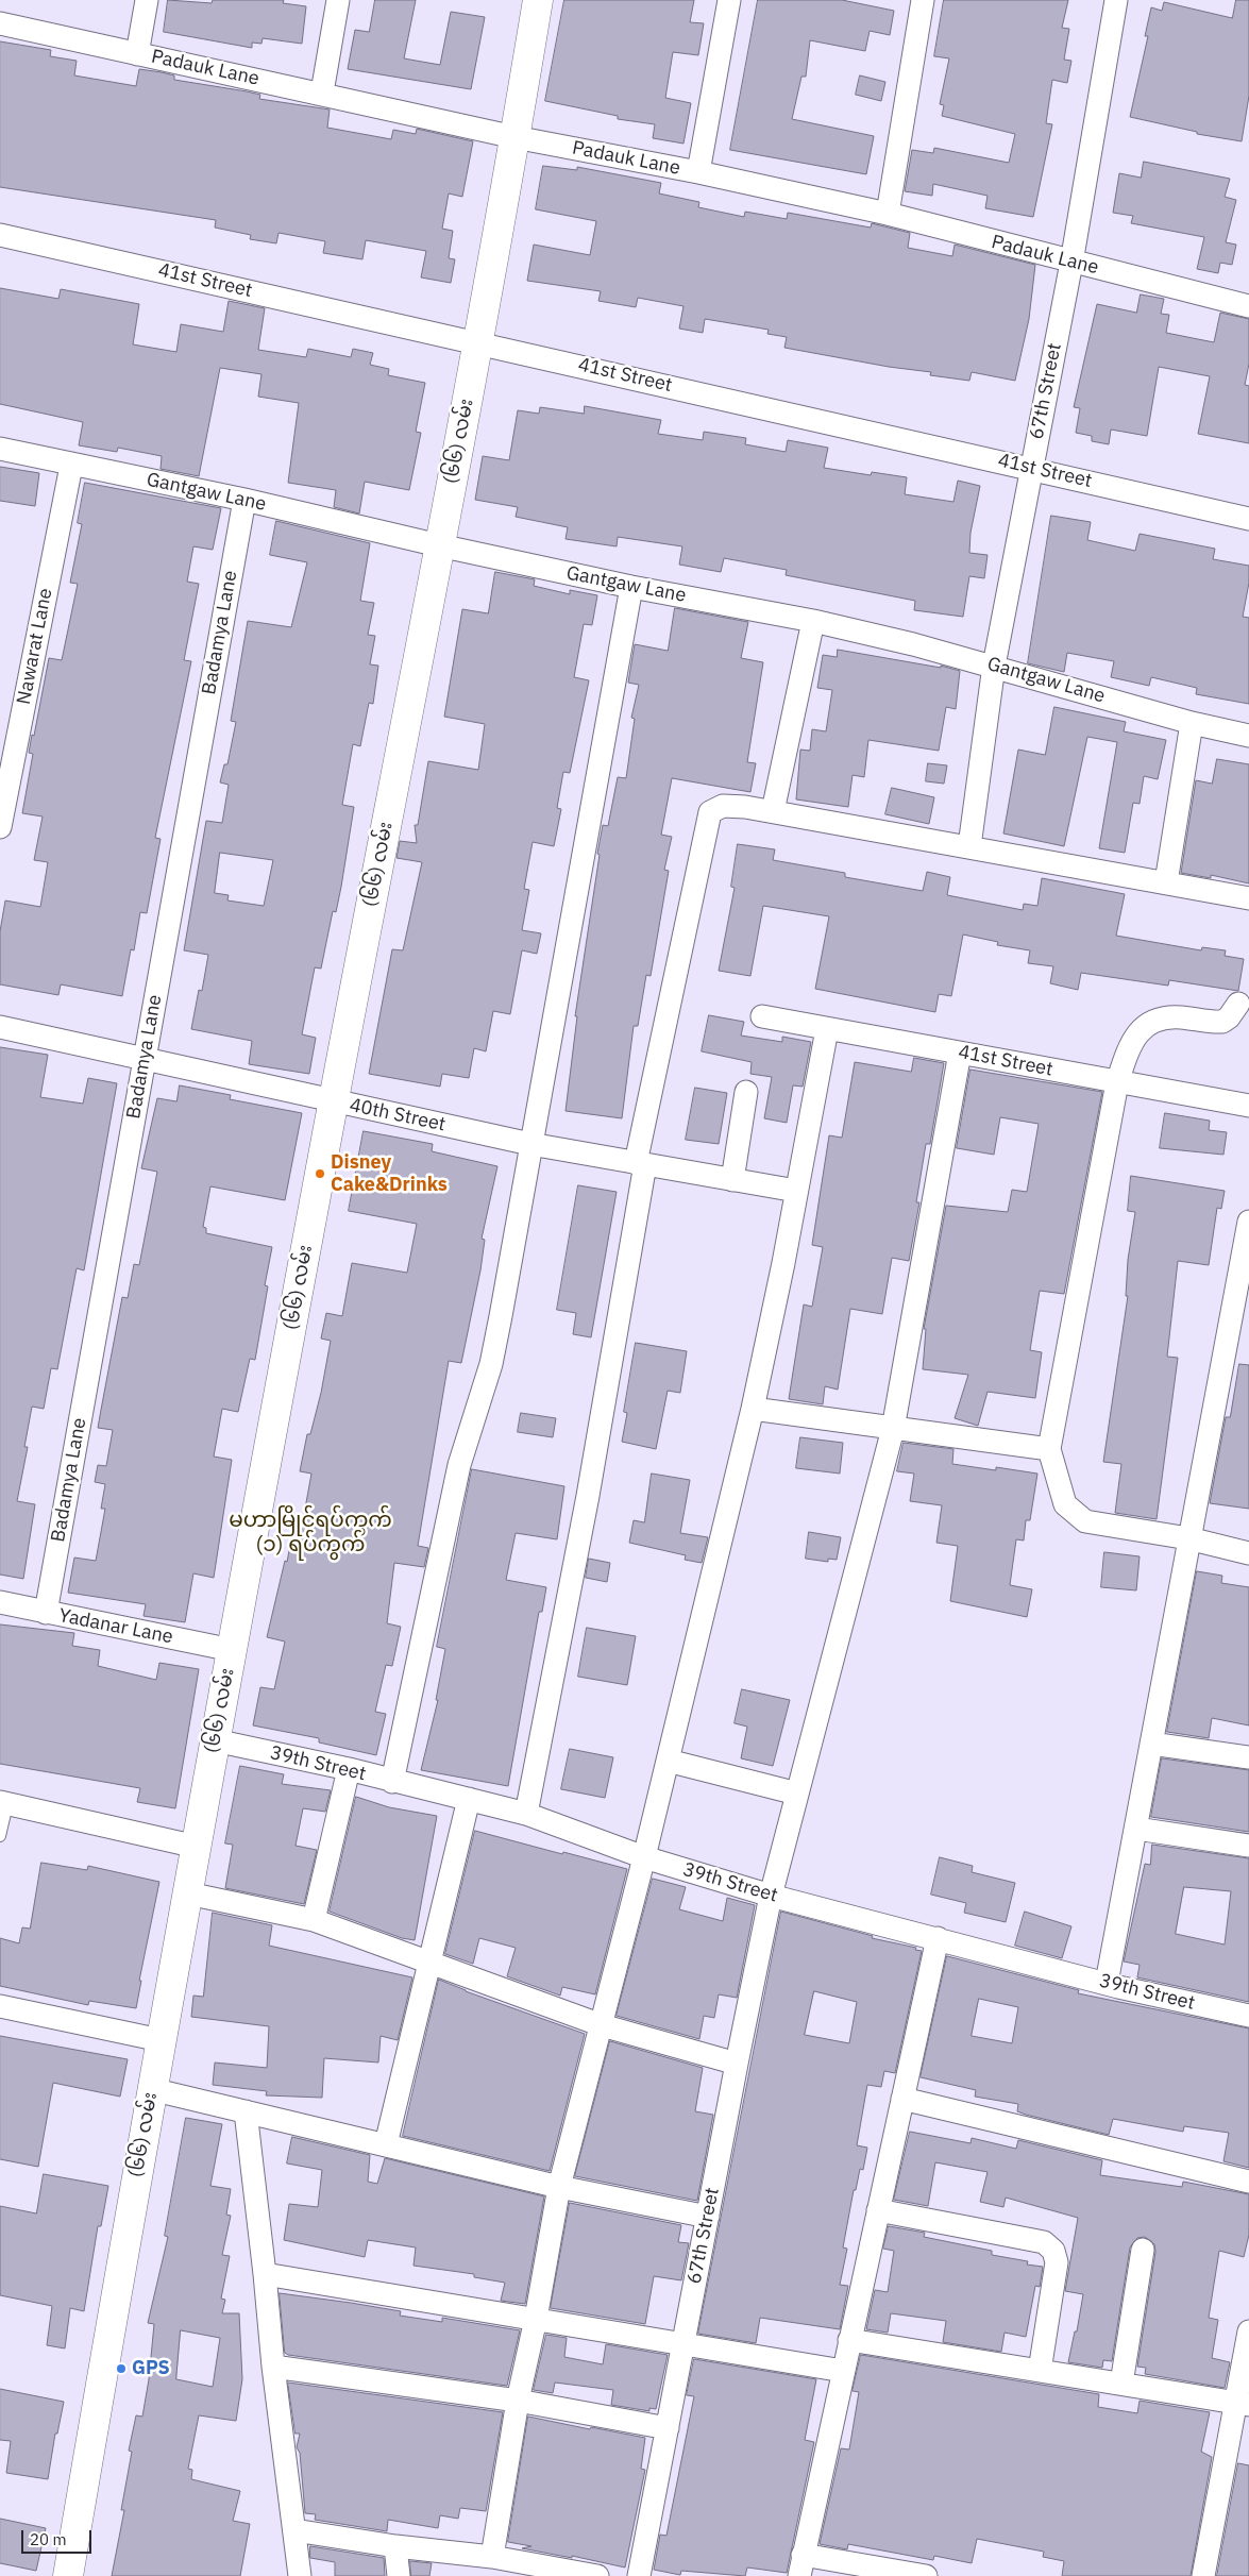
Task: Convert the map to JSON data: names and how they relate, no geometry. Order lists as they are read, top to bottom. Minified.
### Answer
{"streets":{"street":["Padauk Lane","41st Street","67th Street","(၆၆) လမ်း","Gantgaw Lane","Badamya Lane","Nawarat Lane","40th Street","Yadanar Lane","39th Street"]},"crossings":[["Padauk Lane","67th Street"],["Padauk Lane","(၆၆) လမ်း"],["41st Street","67th Street"],["41st Street","(၆၆) လမ်း"],["67th Street","Gantgaw Lane"],["67th Street","39th Street"],["(၆၆) လမ်း","Gantgaw Lane"],["(၆၆) လမ်း","40th Street"],["(၆၆) လမ်း","Yadanar Lane"],["(၆၆) လမ်း","39th Street"],["Gantgaw Lane","Badamya Lane"],["Gantgaw Lane","Nawarat Lane"],["Badamya Lane","40th Street"],["Badamya Lane","Yadanar Lane"]],"districts":["မဟာမြိုင်ရပ်ကွက် (၁) ရပ်ကွက်"],"places":["Disney Cake&Drinks","GPS"],"scale_bar":"20 m"}
